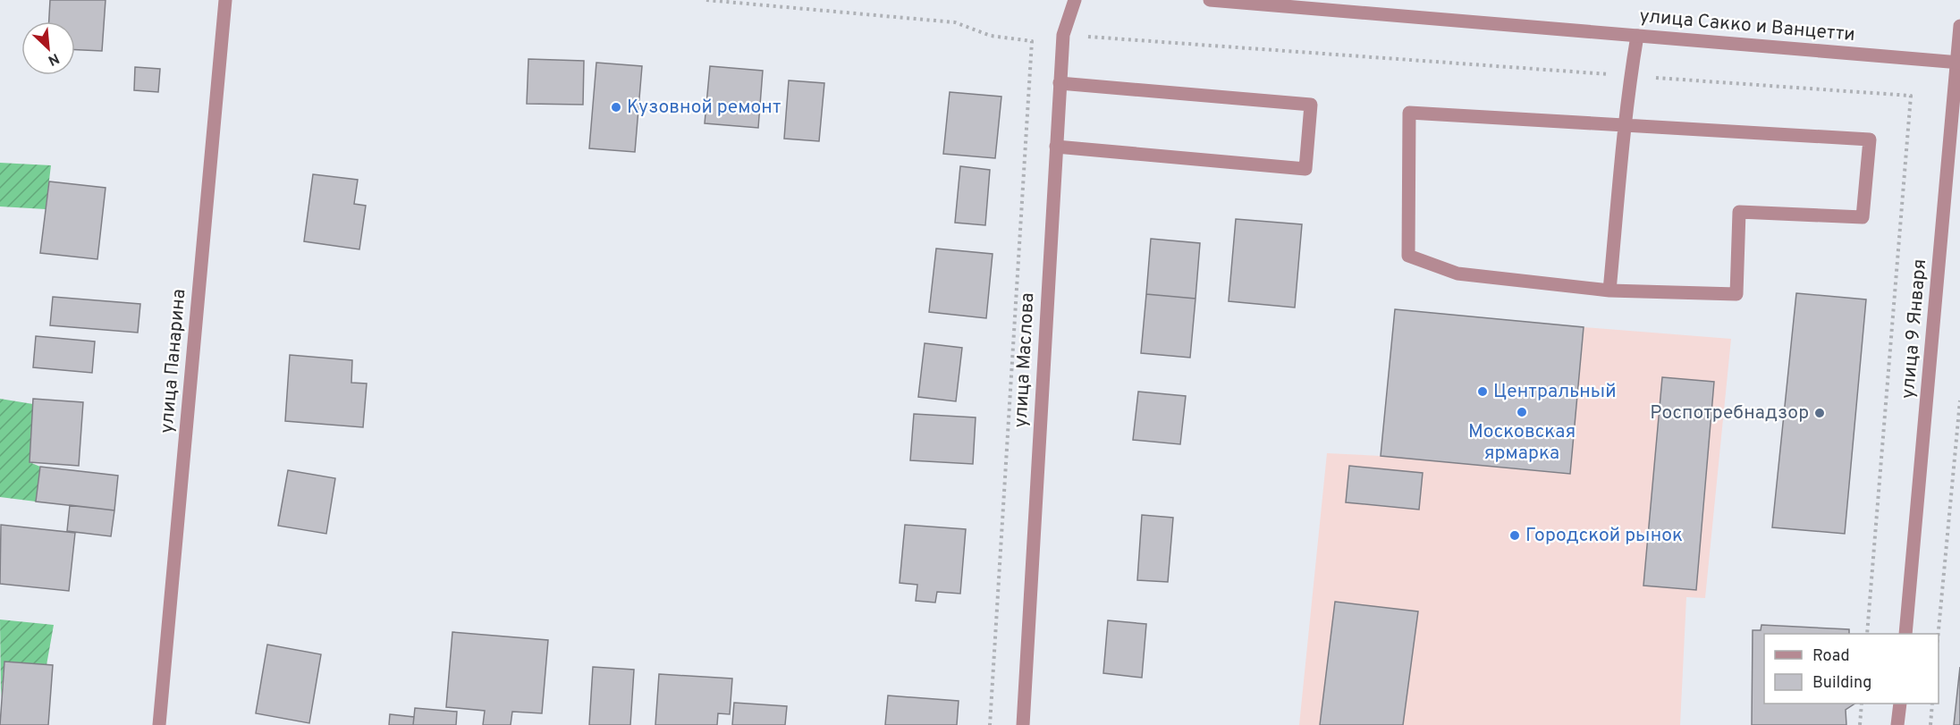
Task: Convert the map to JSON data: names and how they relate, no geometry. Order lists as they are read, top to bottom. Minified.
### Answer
{"streets":{"street":["улица Сакко и Ванцетти","улица 9 Января","улица Маслова","улица Панарина"]},"crossings":[["улица Сакко и Ванцетти","улица 9 Января"]],"places":["Кузовной ремонт","Центральный","Московская ярмарка","Роспотребнадзор","Городской рынок"],"legend":["Road","Building"],"north":"bottom right"}
